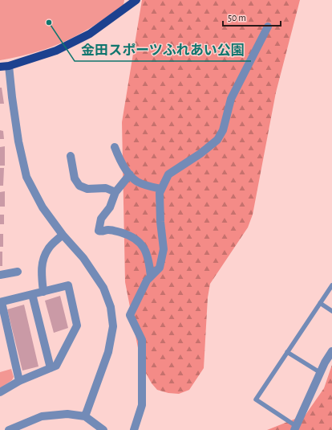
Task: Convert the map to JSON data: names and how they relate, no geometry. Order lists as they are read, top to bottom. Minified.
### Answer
{"places":["金田スポーツふれあい公園"],"scale_bar":"50 m"}
